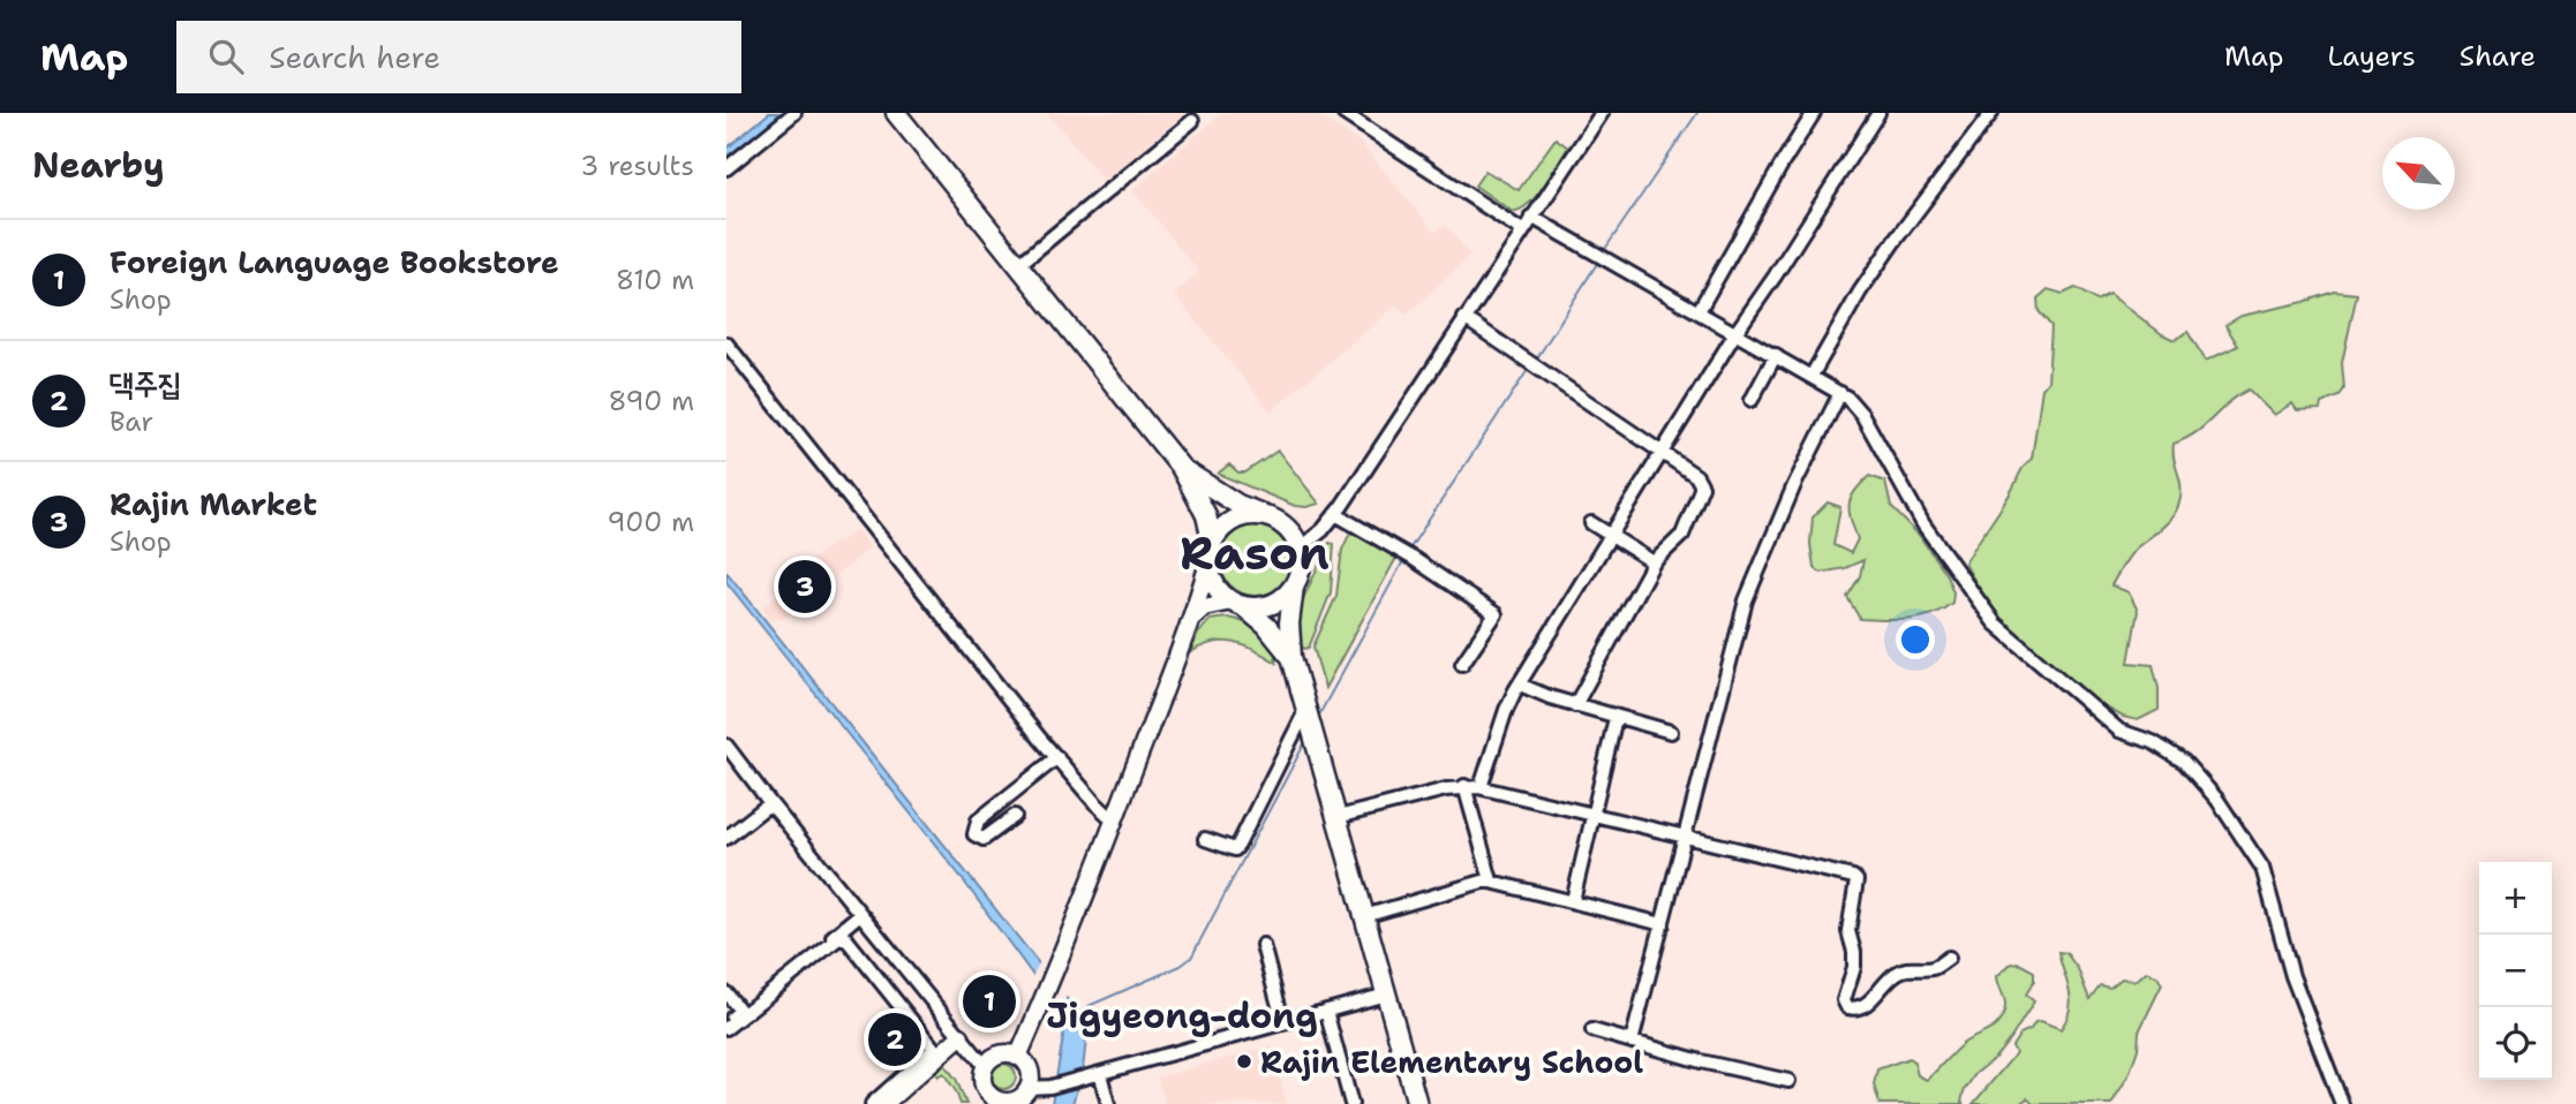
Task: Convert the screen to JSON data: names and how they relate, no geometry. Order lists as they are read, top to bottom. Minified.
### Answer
{"districts":["Rason","Jigyeong-dong"],"places":["Rajin Elementary School"],"north":"top left","page":{"header":"Map","search":"Search here","nav":["Map","Layers","Share"],"heading":["Nearby","3 results"],"list":[{"mark":"1","name":"Foreign Language Bookstore","note":"Shop","value":"810 m"},{"mark":"2","name":"댁주집","note":"Bar","value":"890 m"},{"mark":"3","name":"Rajin Market","note":"Shop","value":"900 m"}],"pins":["3","1","2"],"map_buttons":["+","−"]}}
